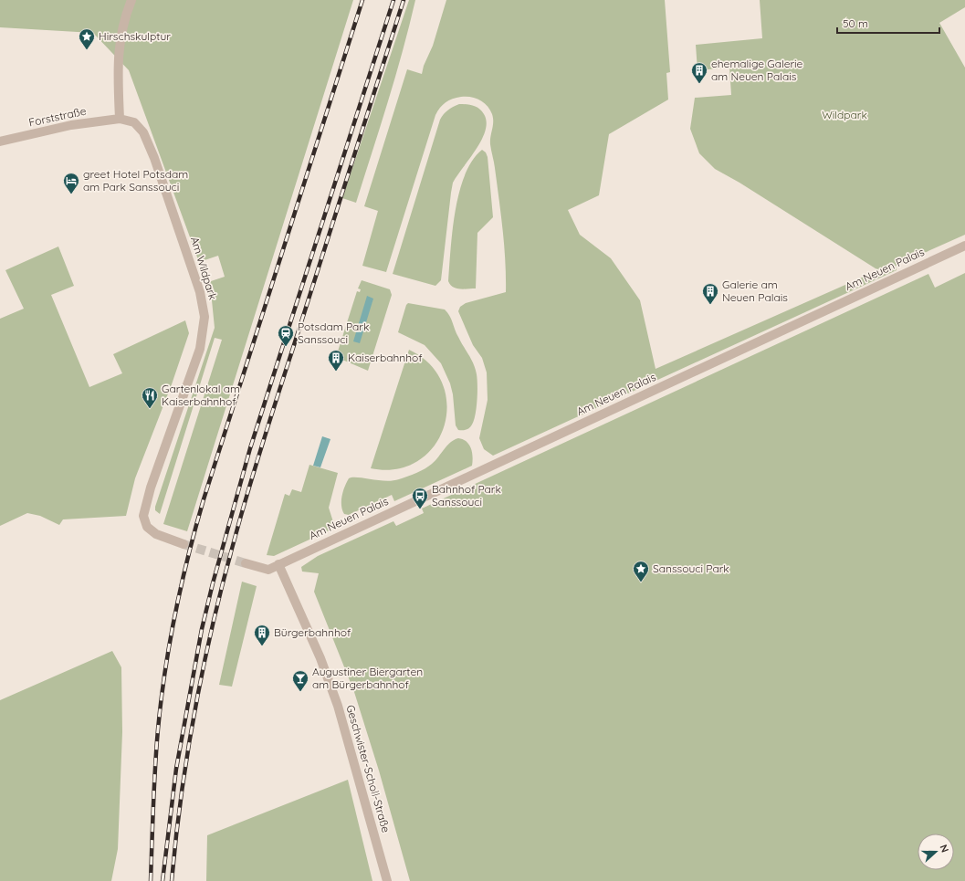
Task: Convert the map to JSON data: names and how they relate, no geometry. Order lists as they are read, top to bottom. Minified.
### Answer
{"streets":{"street":["Forststraße","Am Wildpark","Am Neuen Palais","Geschwister-Scholl-Straße"]},"crossings":[["Forststraße","Am Wildpark"],["Am Neuen Palais","Geschwister-Scholl-Straße"]],"parks":["Wildpark"],"places":{"place":["Hirschskulptur","Sanssouci Park"],"building":["ehemalige Galerie am Neuen Palais","Galerie am Neuen Palais","Kaiserbahnhof","Bürgerbahnhof"],"hotel":["greet Hotel Potsdam am Park Sanssouci"],"station":["Potsdam Park Sanssouci"],"restaurant":["Gartenlokal am Kaiserbahnhof"],"bus stop":["Bahnhof Park Sanssouci"],"bar":["Augustiner Biergarten am Bürgerbahnhof"]},"scale_bar":"50 m","north":"right"}
